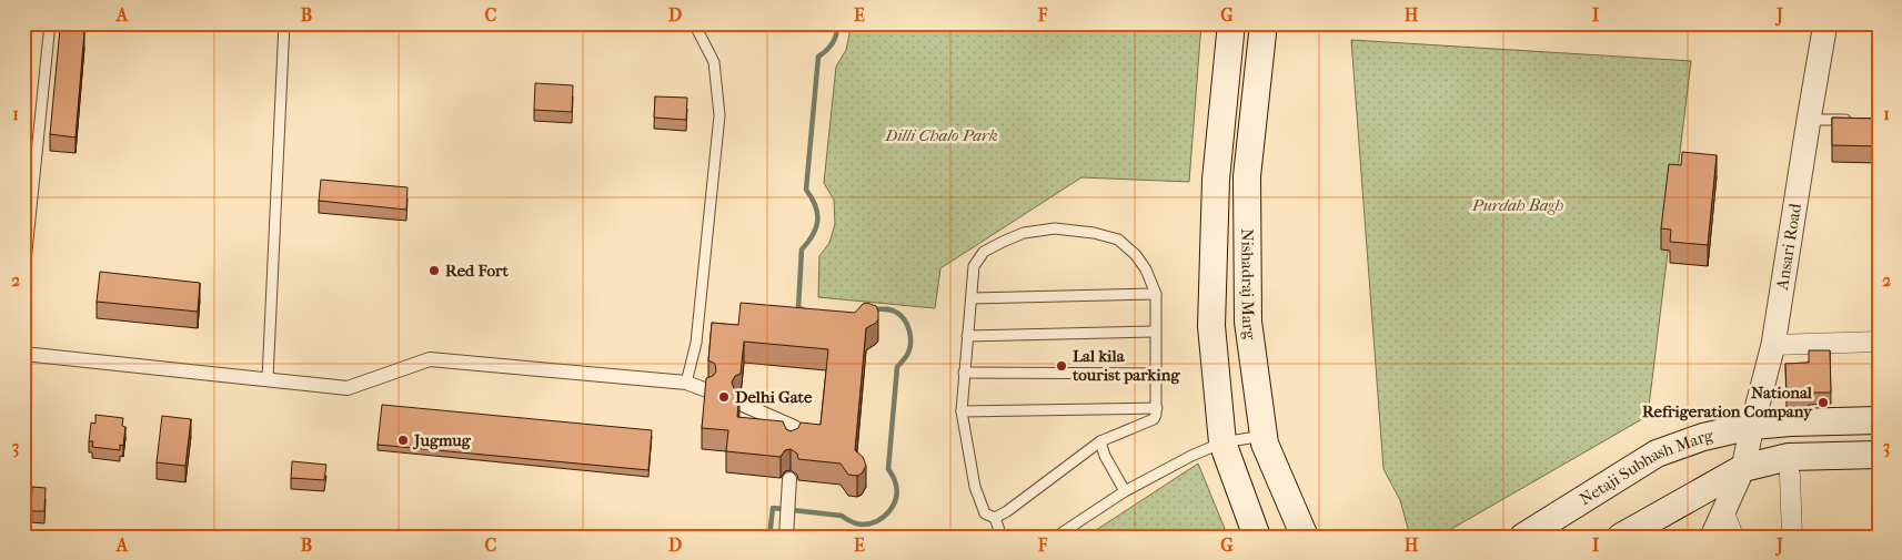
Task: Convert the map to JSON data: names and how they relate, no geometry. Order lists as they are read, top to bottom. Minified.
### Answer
{"streets":{"main road":["Nishadraj Marg","Netaji Subhash Marg"],"street":["Ansari Road"]},"crossings":[["Ansari Road","Netaji Subhash Marg"]],"parks":["Dilli Chalo Park","Purdah Bagh"],"places":["Red Fort","Lal kila tourist parking","Delhi Gate","National Refrigeration Company","Jugmug"],"grid":{"columns":["A","B","C","D","E","F","G","H","I","J"],"rows":["1","2","3"]}}
